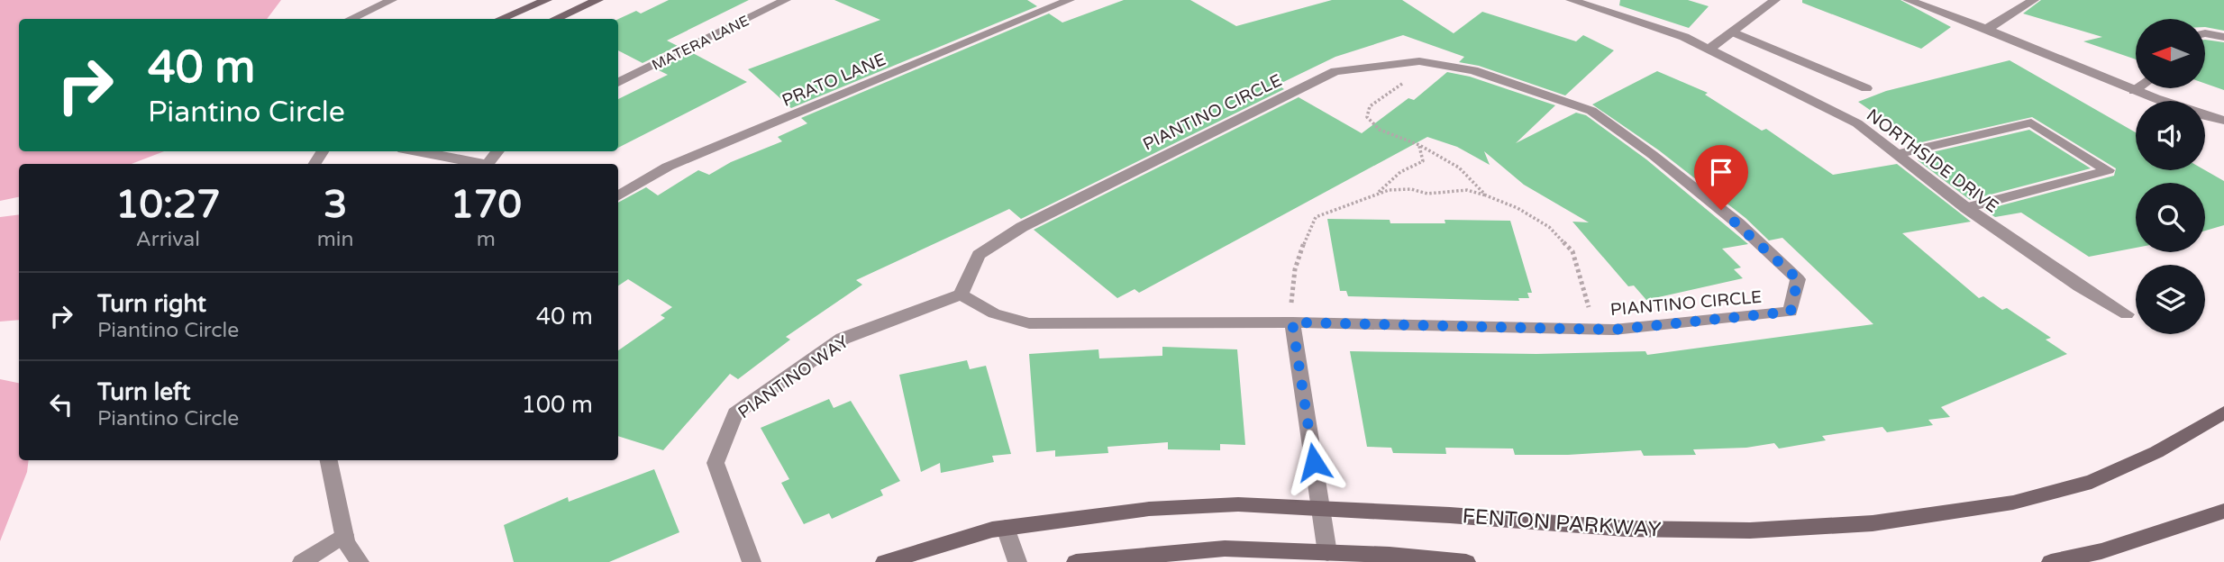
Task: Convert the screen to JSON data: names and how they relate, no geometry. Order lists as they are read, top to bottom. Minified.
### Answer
{"streets":{"street":["MATERA LANE","PRATO LANE","PIANTINO CIRCLE","NORTHSIDE DRIVE","PIANTINO WAY","FENTON PARKWAY"]},"crossings":[["PIANTINO CIRCLE","PIANTINO WAY"]],"north":"left","page":{"turn":["40 m","Piantino Circle"],"eta":["10:27","Arrival","3","min","170","m"],"list":[{"name":"Turn right","note":"Piantino Circle","value":"40 m"},{"name":"Turn left","note":"Piantino Circle","value":"100 m"}]}}
